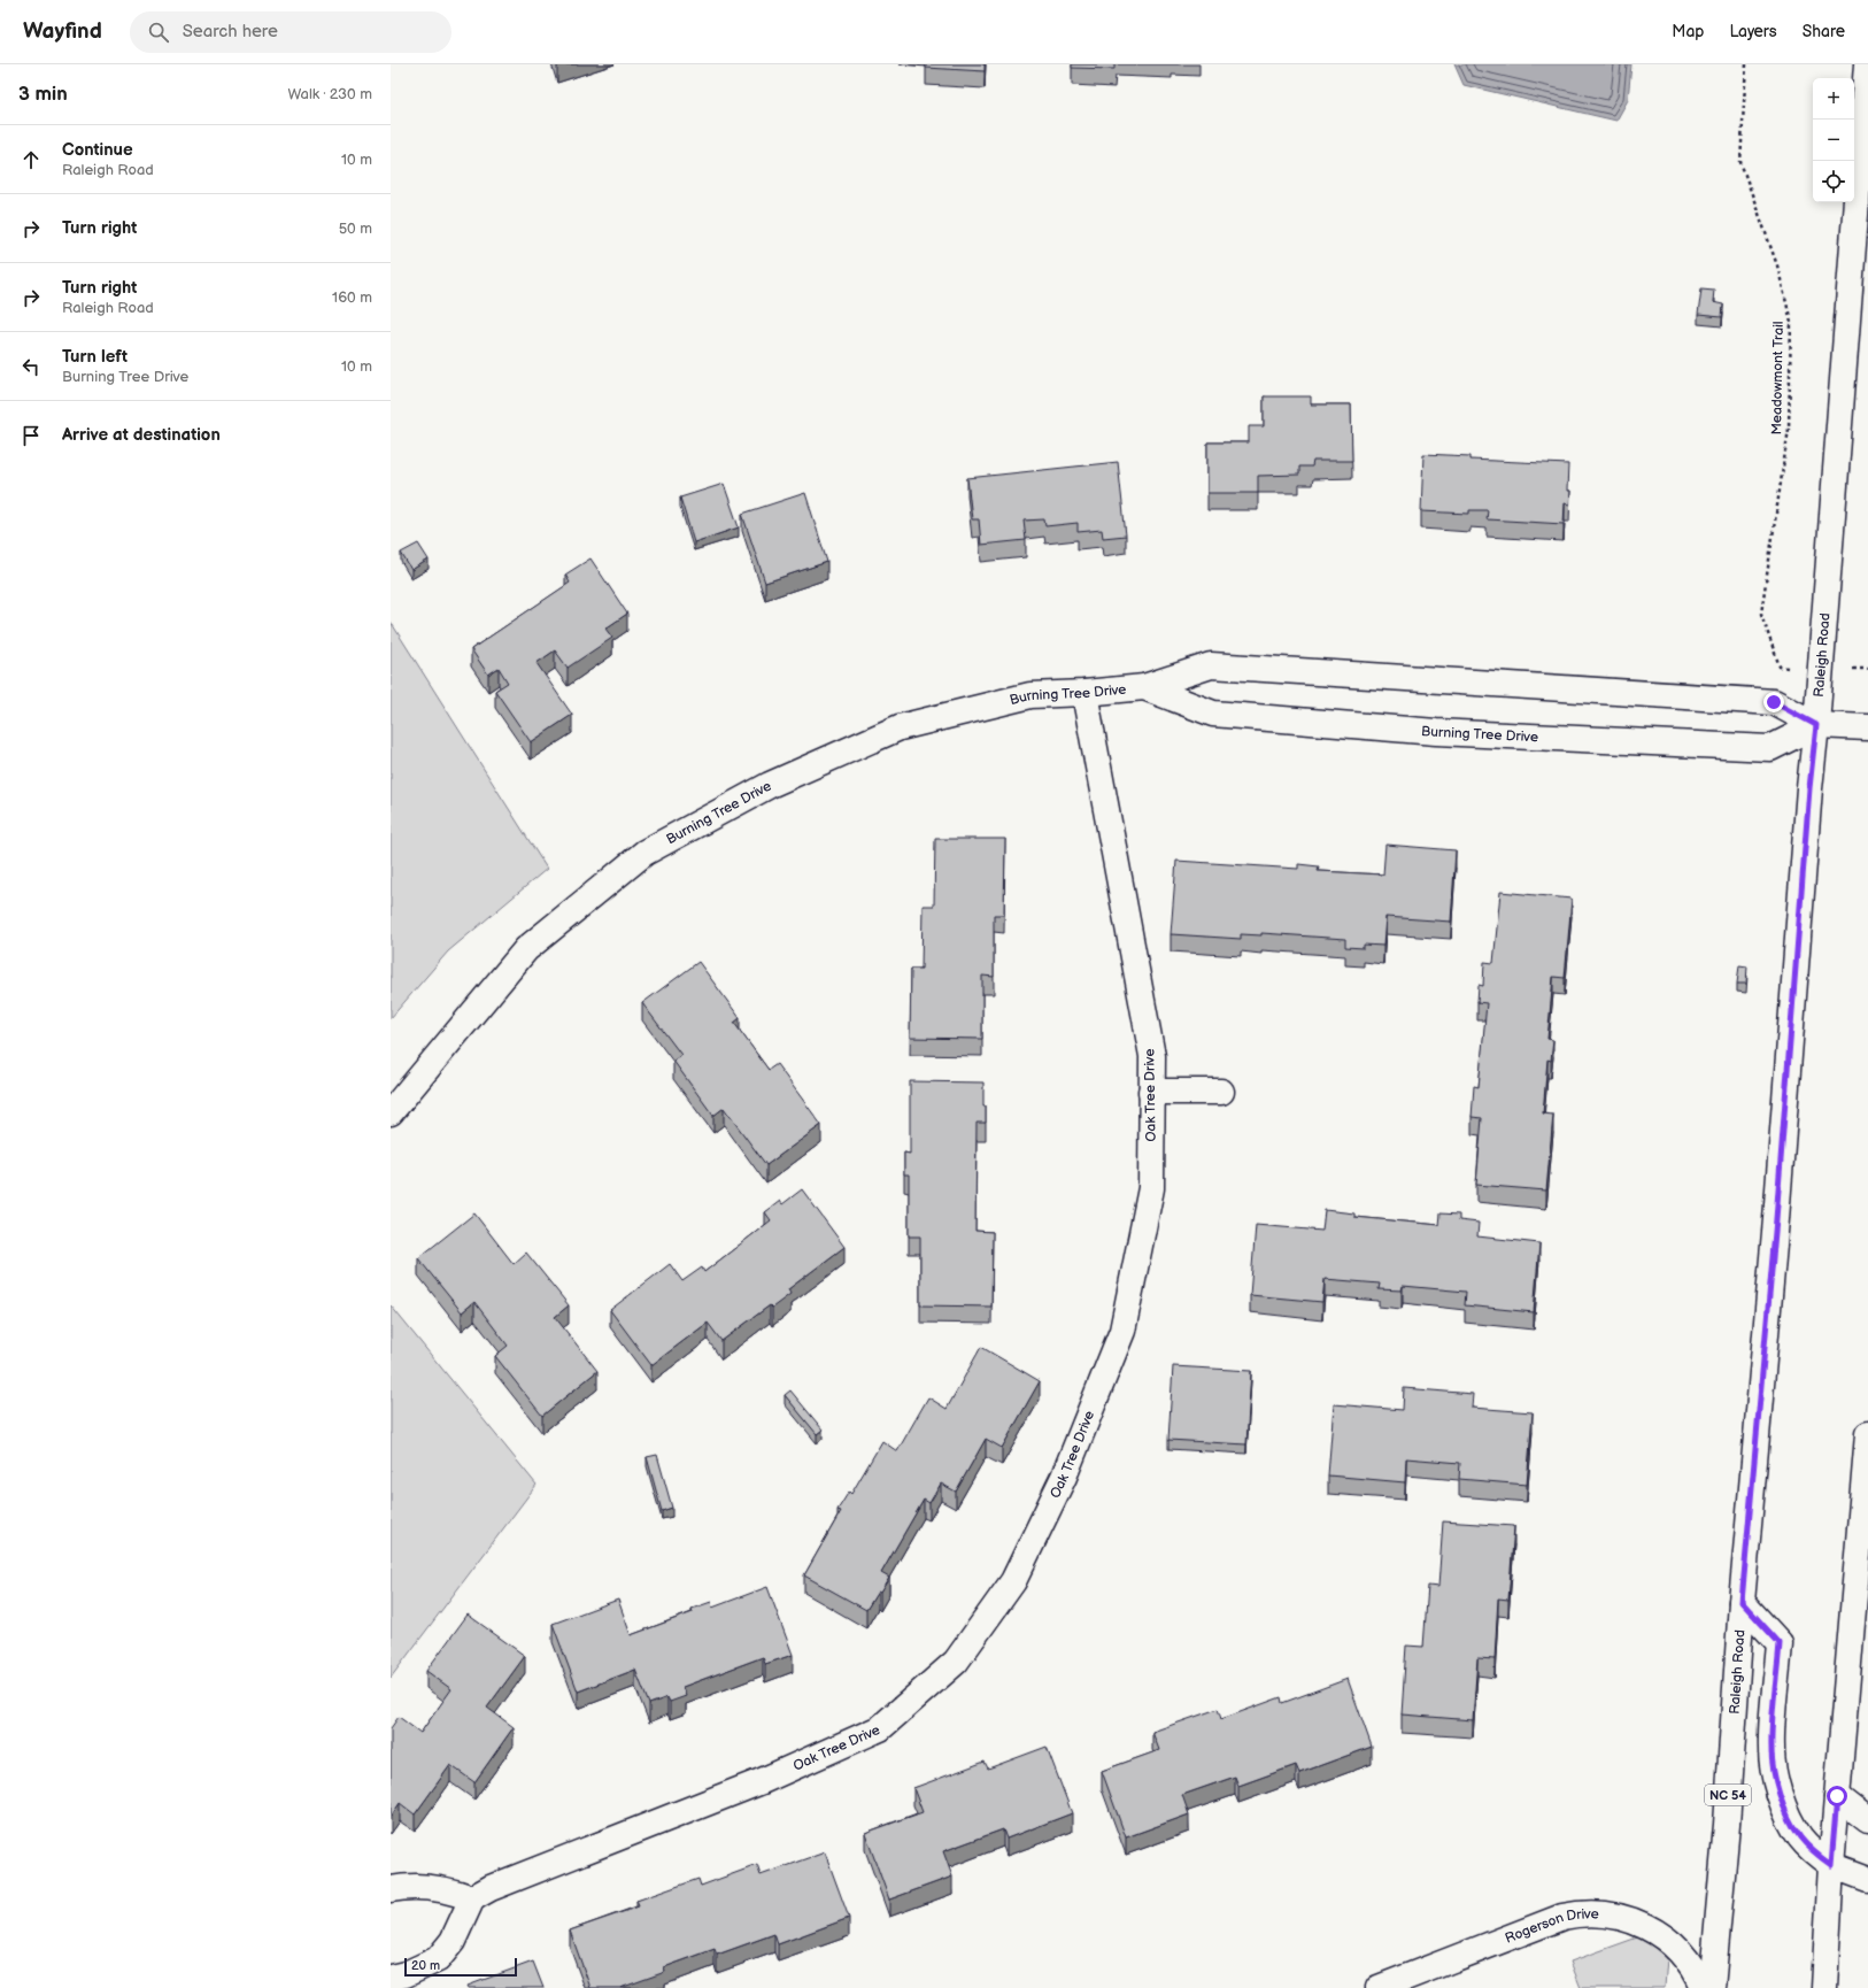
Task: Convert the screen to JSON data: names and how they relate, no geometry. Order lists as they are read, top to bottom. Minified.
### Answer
{"streets":{"main road":["Raleigh Road","Burning Tree Drive","Oak Tree Drive","NC 54","Rogerson Drive"],"path":["Meadowmont Trail"]},"crossings":[["Raleigh Road","Burning Tree Drive"],["Burning Tree Drive","Oak Tree Drive"]],"scale_bar":"20 m","page":{"header":"Wayfind","search":"Search here","nav":["Map","Layers","Share"],"heading":["3 min","Walk · 230 m"],"map_buttons":["+","−"],"list":[["Continue","Raleigh Road","10 m"],["Turn right","50 m"],["Turn right","Raleigh Road","160 m"],["Turn left","Burning Tree Drive","10 m"],"Arrive at destination"],"scale":"20 m"}}
